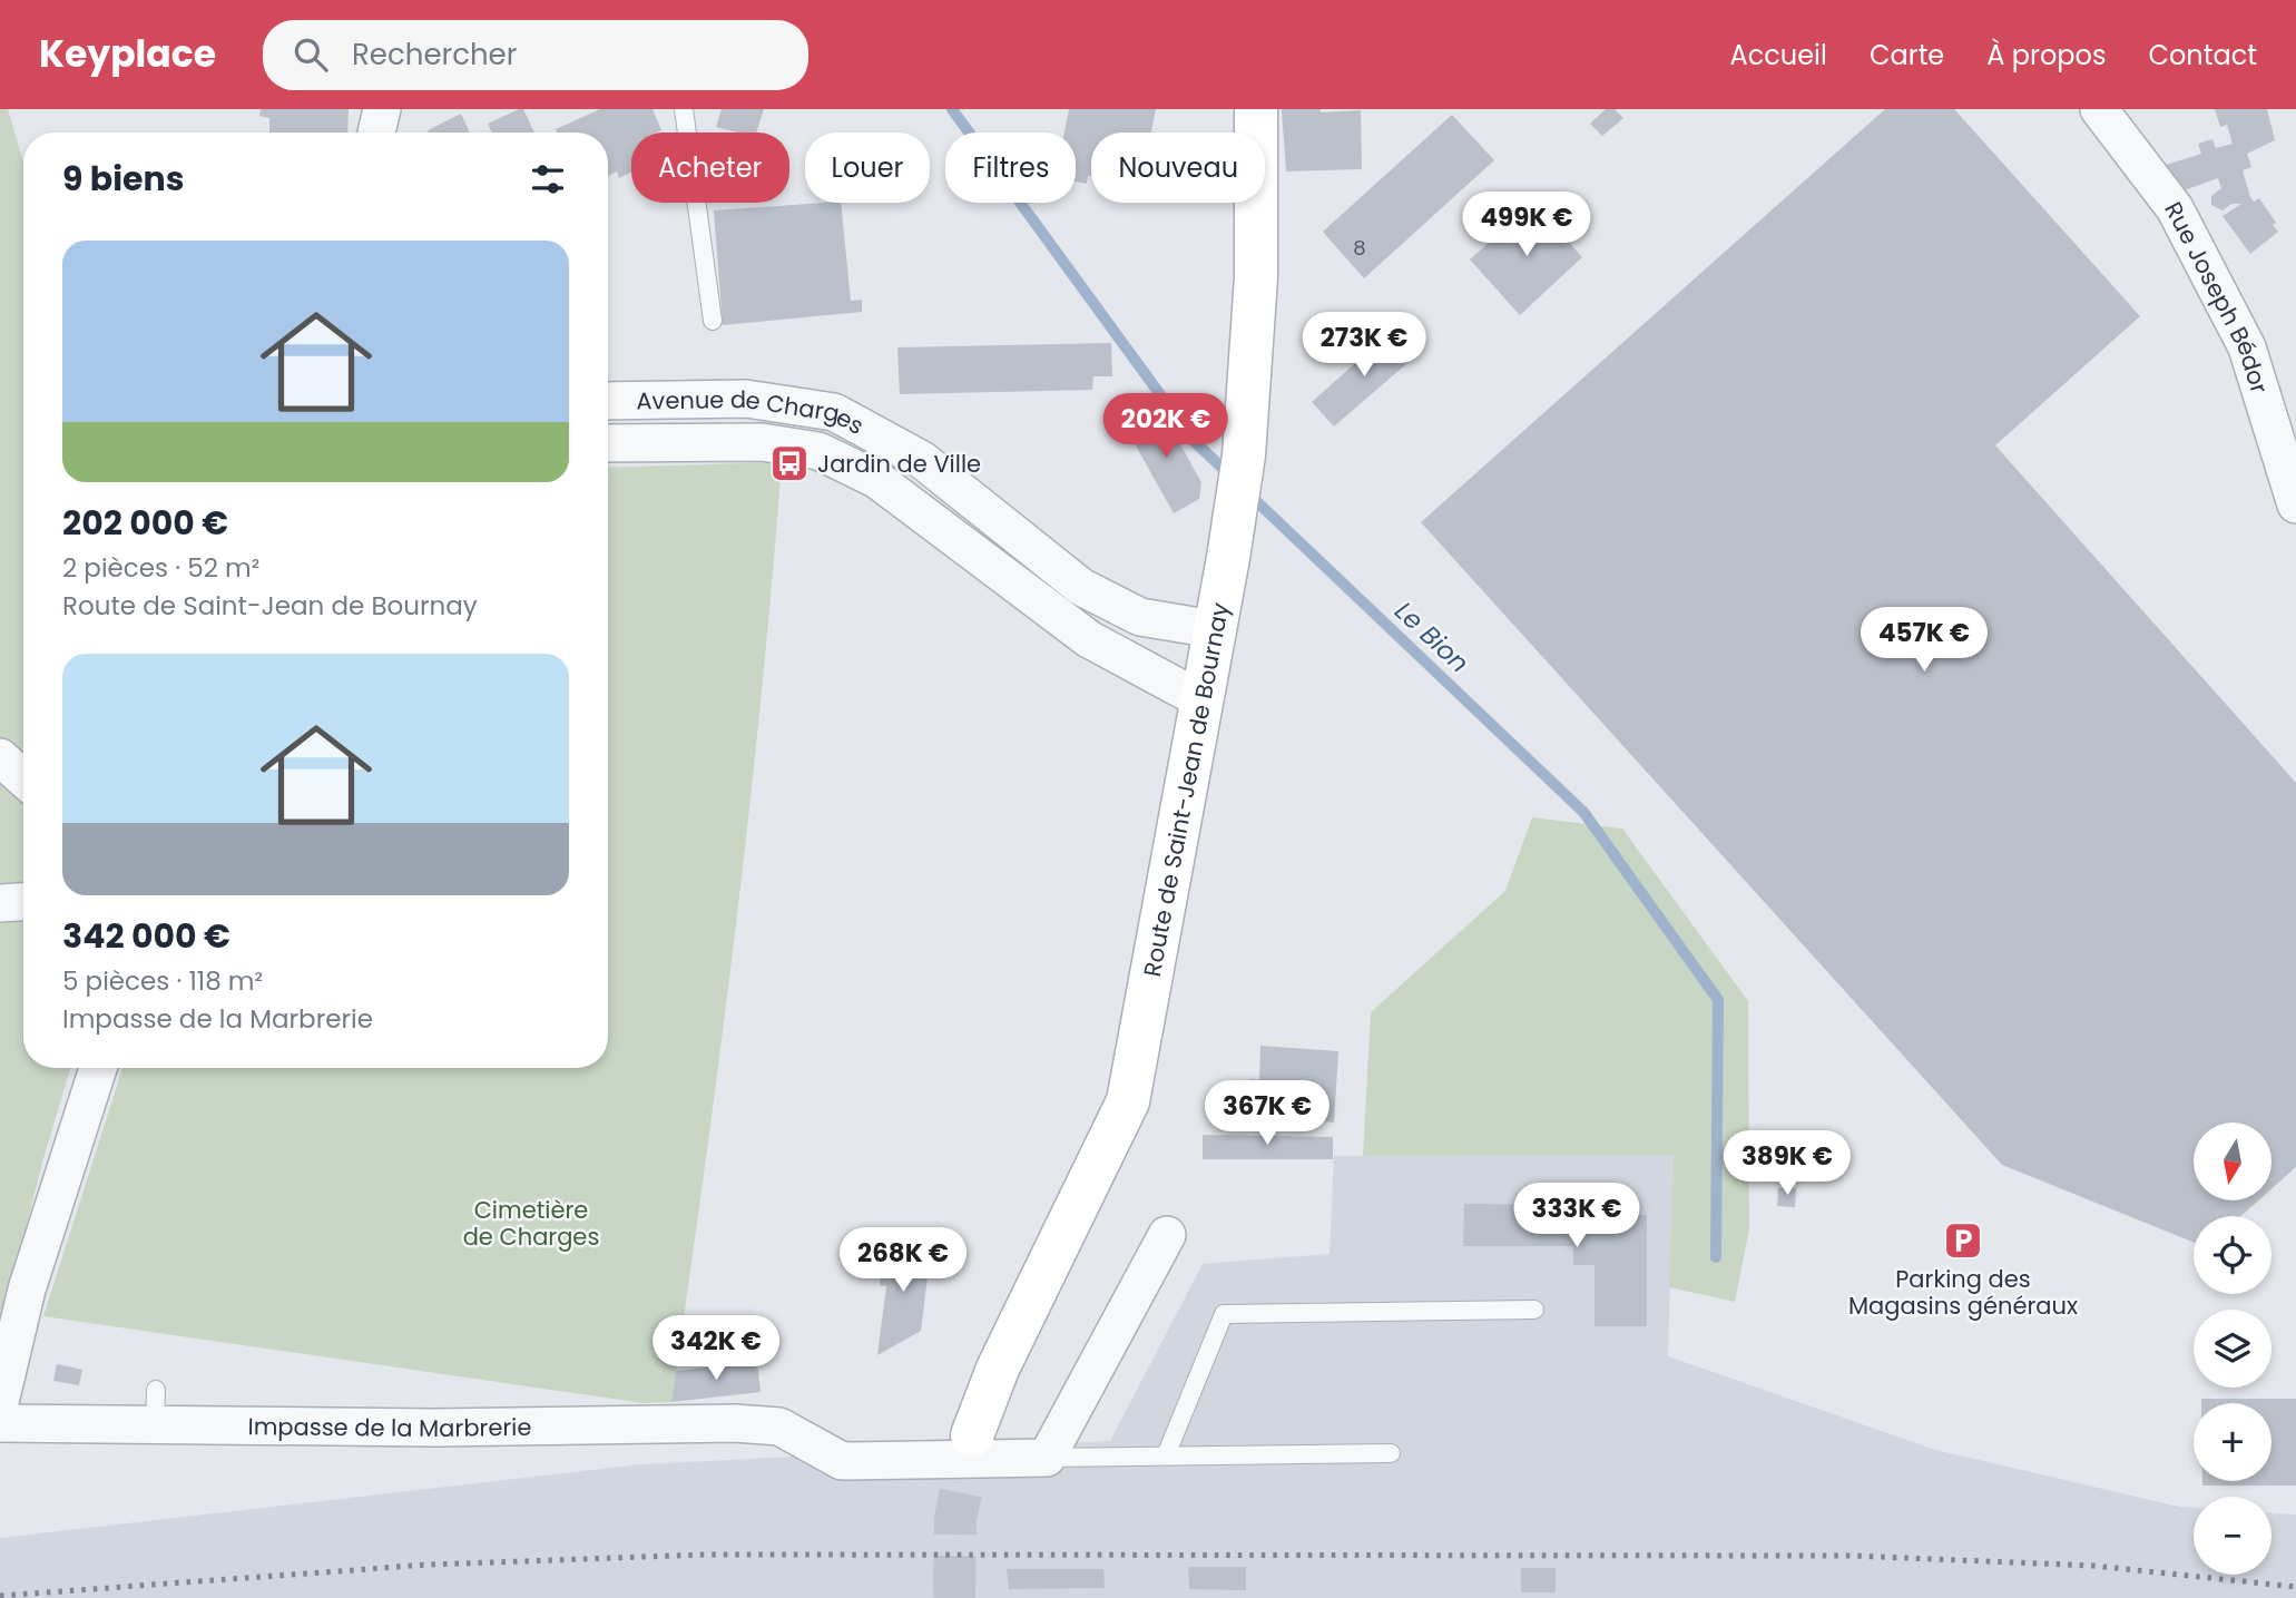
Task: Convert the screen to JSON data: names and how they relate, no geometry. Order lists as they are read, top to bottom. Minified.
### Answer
{"streets":{"main road":["Route de Saint-Jean de Bournay"],"street":["Rue Joseph Bédor","Avenue de Charges","Impasse de la Marbrerie"]},"crossings":[["Avenue de Charges","Route de Saint-Jean de Bournay"]],"water":["Le Bion"],"parks":["Cimetière de Charges"],"places":{"bus stop":["Jardin de Ville"],"parking":["Parking des Magasins généraux"]},"house_numbers":["8"],"north":"bottom","page":{"header":"Keyplace","search":"Rechercher","nav":["Accueil","Carte","À propos","Contact"],"chip":["Acheter","Louer","Filtres","Nouveau"],"heading":"9 biens","price":["499K €","273K €","202K €","457K €","367K €","389K €","333K €","268K €","342K €"],"list":[{"name":"202 000 €","note":"2 pièces · 52 m² · Route de Saint-Jean de Bournay"},{"name":"342 000 €","note":"5 pièces · 118 m² · Impasse de la Marbrerie"}],"map_buttons":["+","−"]}}
